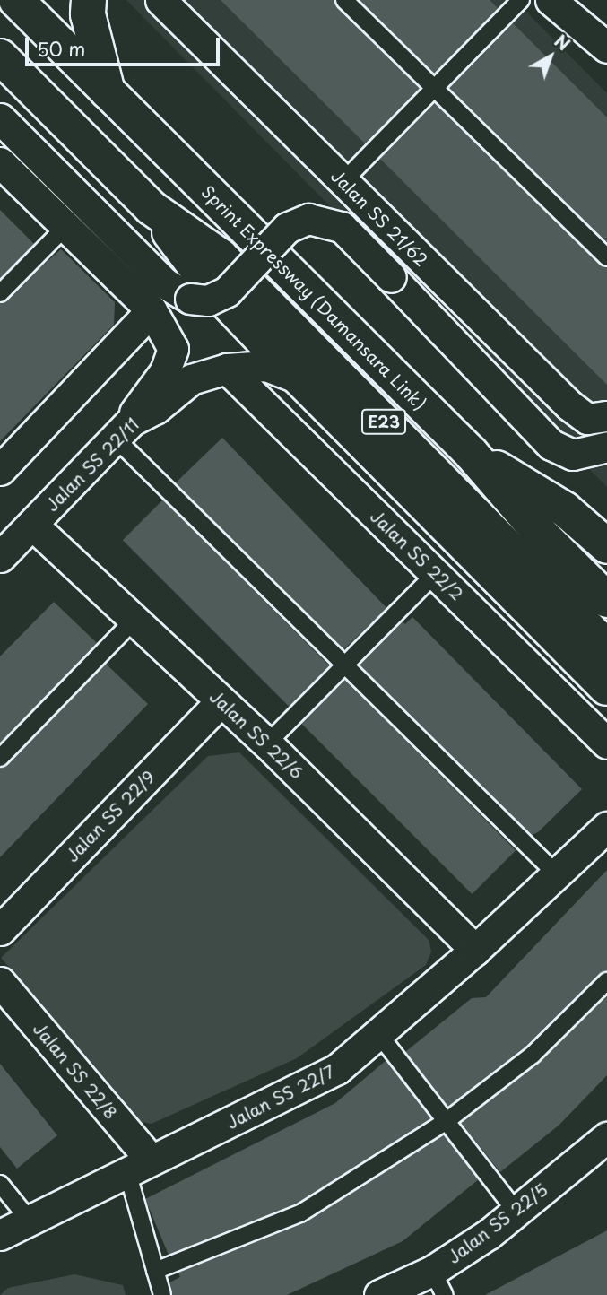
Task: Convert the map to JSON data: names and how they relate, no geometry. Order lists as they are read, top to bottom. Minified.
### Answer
{"streets":{"main road":["Sprint Expressway (Damansara Link)","E23"],"street":["Jalan SS 21/62","Jalan SS 22/11","Jalan SS 22/2","Jalan SS 22/6","Jalan SS 22/9","Jalan SS 22/8","Jalan SS 22/7","Jalan SS 22/5"]},"crossings":[["Jalan SS 22/11","Jalan SS 22/2"],["Jalan SS 22/11","Jalan SS 22/6"],["Jalan SS 22/6","Jalan SS 22/9"],["Jalan SS 22/6","Jalan SS 22/7"],["Jalan SS 22/8","Jalan SS 22/7"]],"scale_bar":"50 m","north":"top right"}
